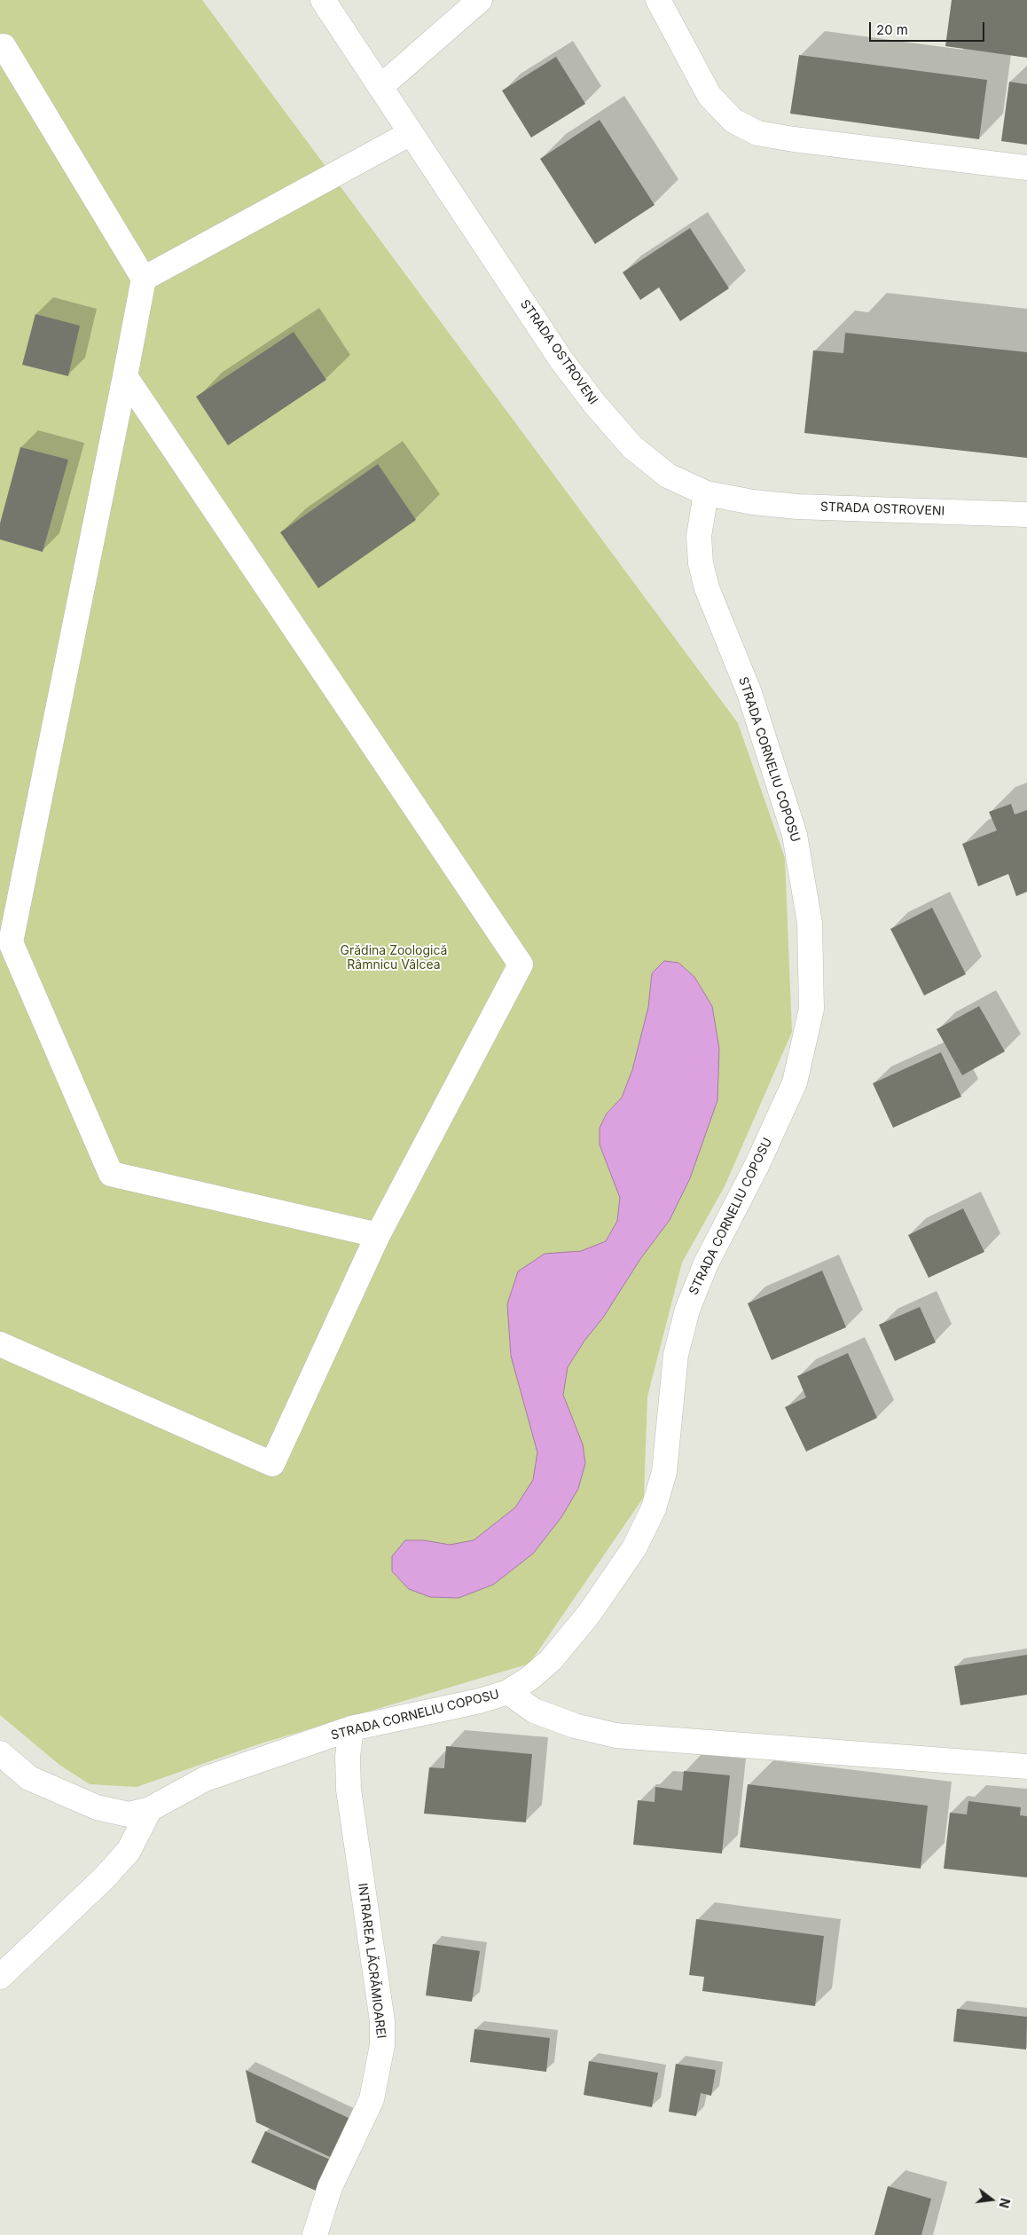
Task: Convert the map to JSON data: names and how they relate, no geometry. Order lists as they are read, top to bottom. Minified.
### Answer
{"streets":{"street":["STRADA OSTROVENI","STRADA CORNELIU COPOSU","INTRAREA LĂCRĂMIOAREI"]},"crossings":[["STRADA OSTROVENI","STRADA CORNELIU COPOSU"],["STRADA CORNELIU COPOSU","INTRAREA LĂCRĂMIOAREI"]],"parks":["Grădina Zoologică Râmnicu Vâlcea"],"scale_bar":"20 m","north":"right"}
